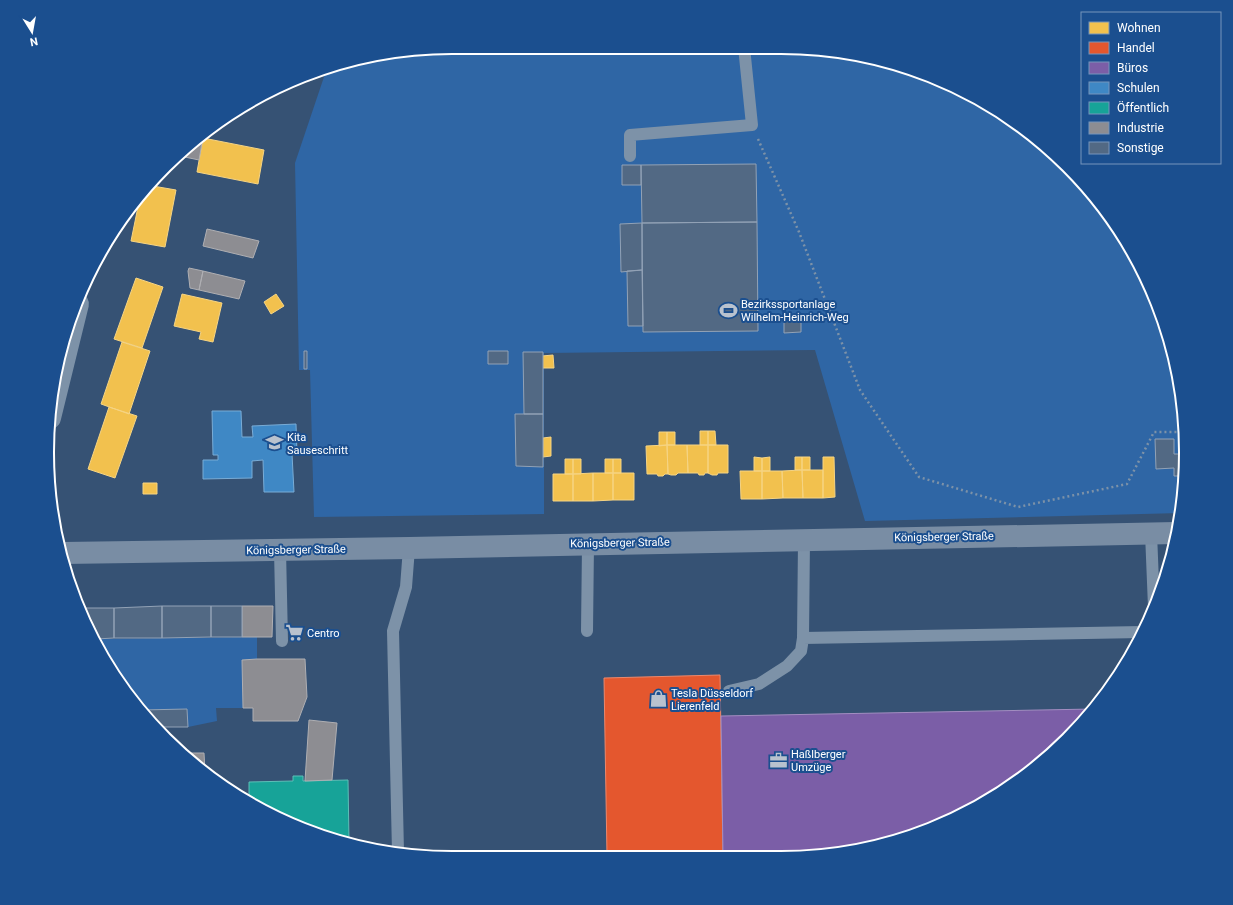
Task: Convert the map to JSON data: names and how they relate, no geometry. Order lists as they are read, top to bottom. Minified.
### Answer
{"streets":{"main road":["Königsberger Straße"]},"places":{"sports":["Bezirkssportanlage Wilhelm-Heinrich-Weg"],"school or university":["Kita Sauseschritt"],"supermarket":["Centro"],"shop":["Tesla Düsseldorf Lierenfeld"],"office":["Haßlberger Umzüge"]},"legend":["Wohnen","Handel","Büros","Schulen","Öffentlich","Industrie","Sonstige"],"north":"bottom"}
